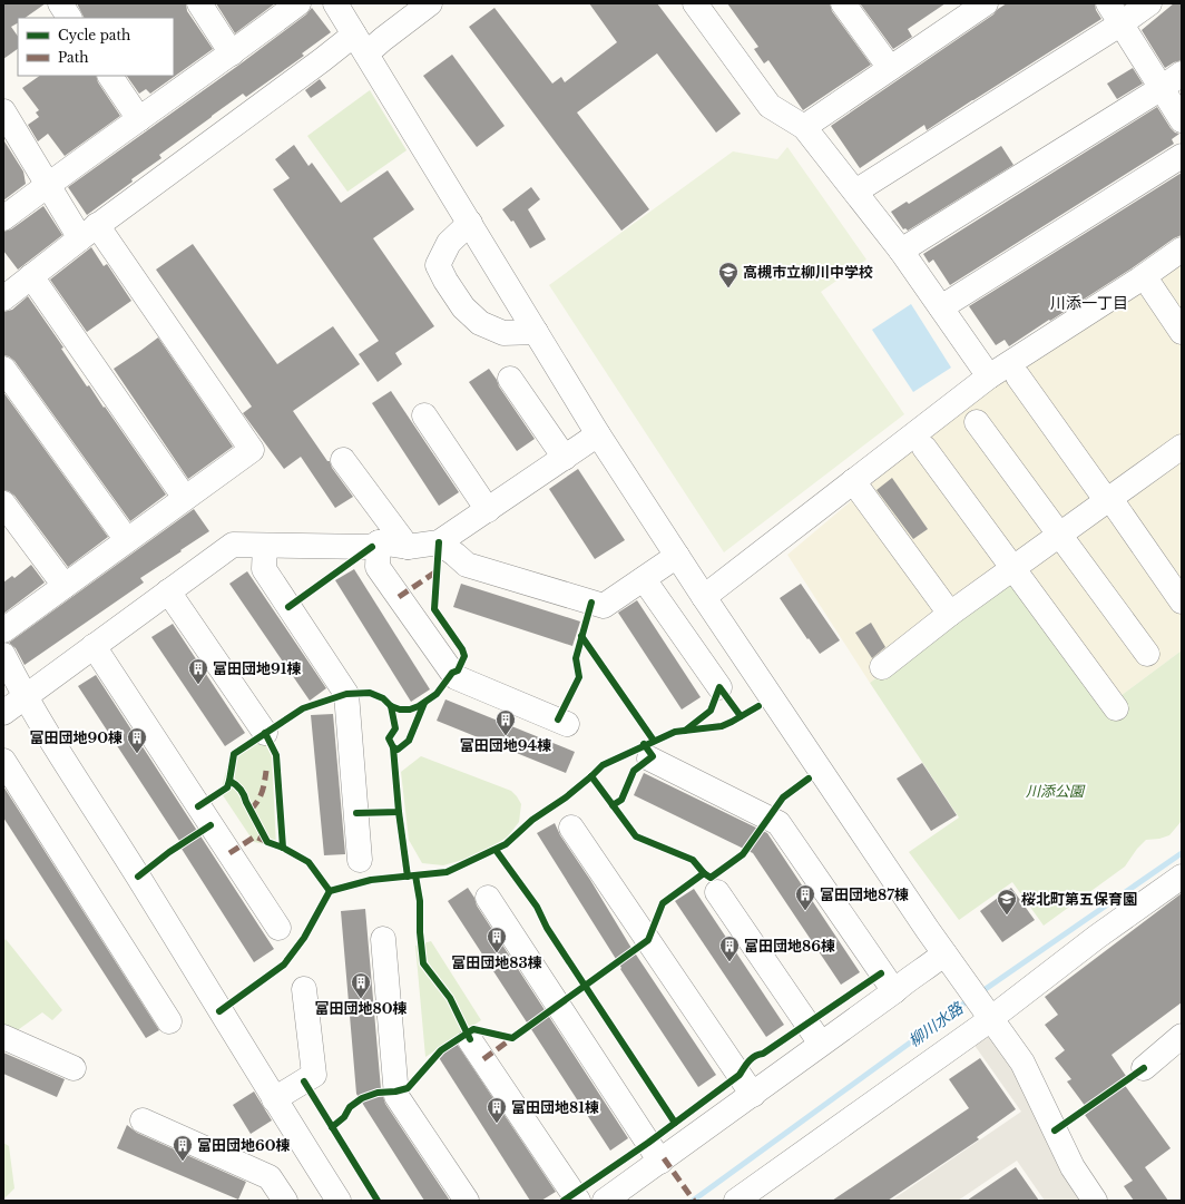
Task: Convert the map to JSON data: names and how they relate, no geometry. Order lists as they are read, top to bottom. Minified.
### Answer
{"districts":["川添一丁目"],"water":["柳川水路"],"parks":["川添公園"],"places":{"school or university":["高槻市立柳川中学校","桜北町第五保育園"],"building":["富田団地91棟","富田団地94棟","富田団地90棟","富田団地87棟","富田団地83棟","富田団地86棟","富田団地80棟","富田団地81棟","富田団地60棟"]},"legend":["Cycle path","Path"]}
